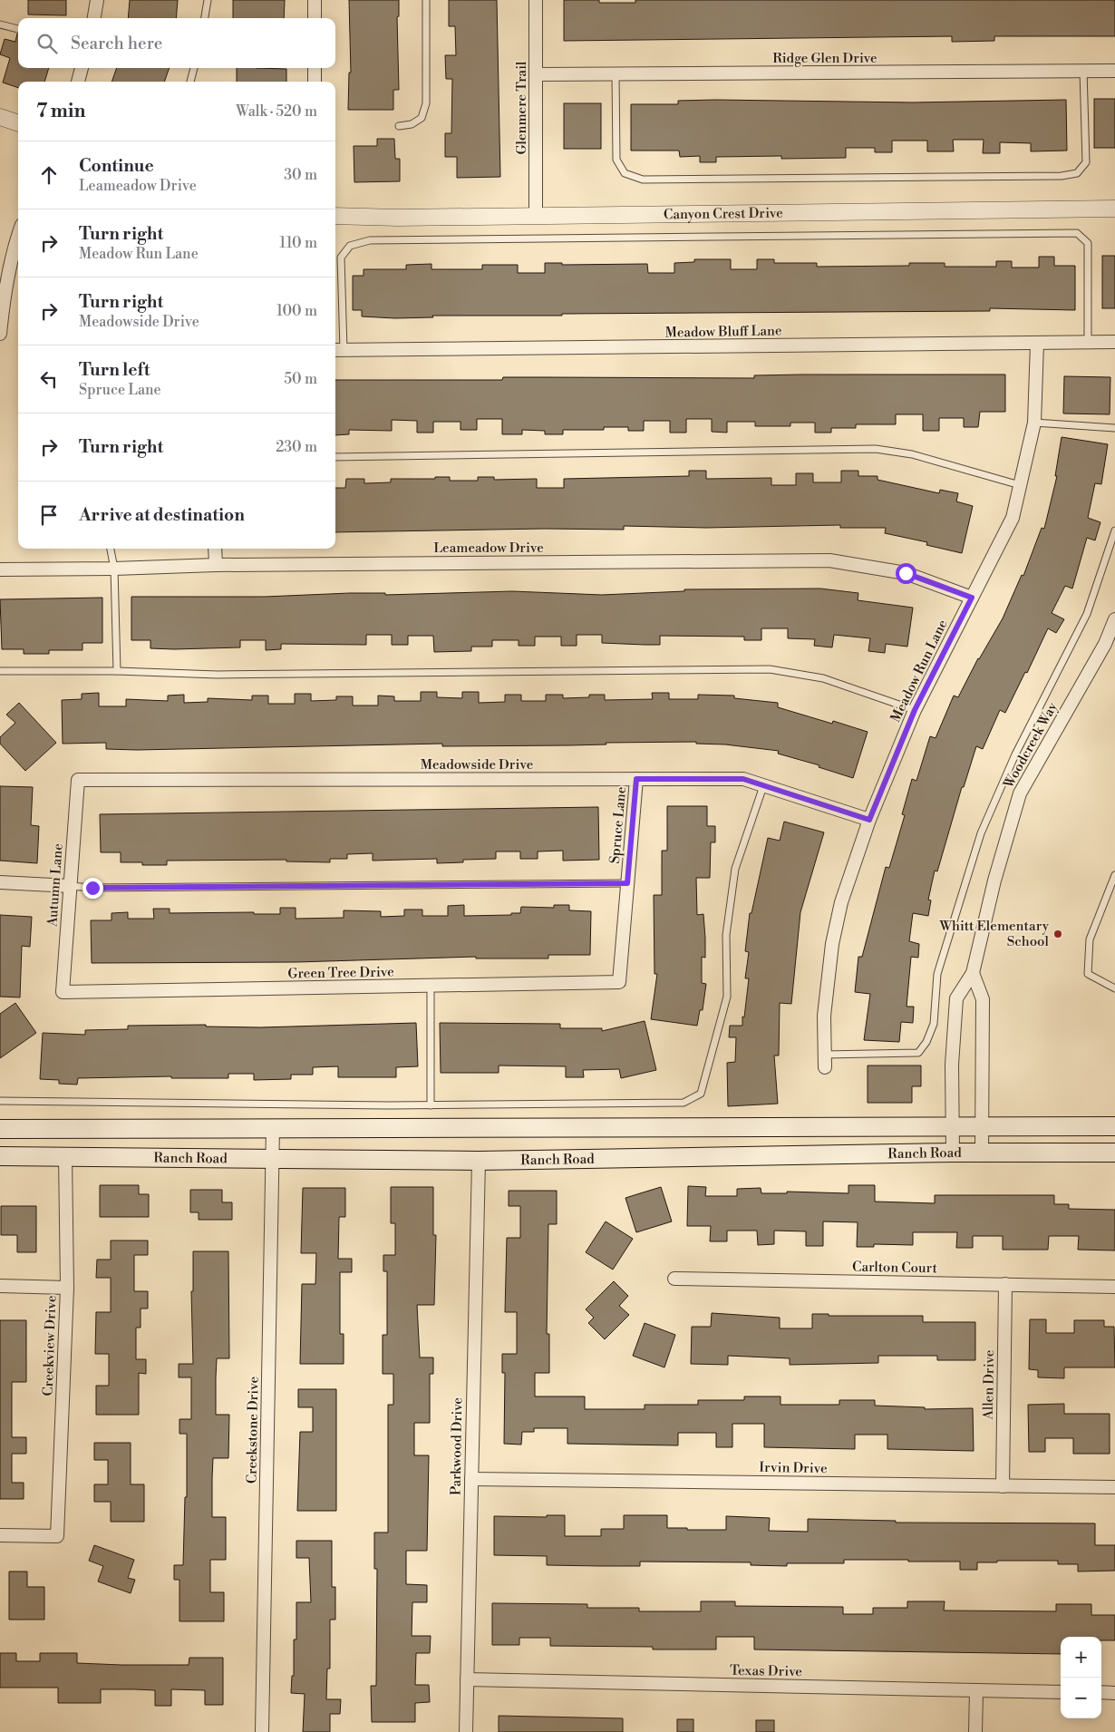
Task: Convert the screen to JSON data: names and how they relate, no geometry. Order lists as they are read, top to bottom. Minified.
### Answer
{"streets":{"main road":["Ranch Road"],"street":["Ridge Glen Drive","Glenmere Trail","Canyon Crest Drive","Meadow Bluff Lane","Leameadow Drive","Meadow Run Lane","Woodcreek Way","Meadowside Drive","Spruce Lane","Autumn Lane","Green Tree Drive","Carlton Court","Creekview Drive","Allen Drive","Creekstone Drive","Parkwood Drive","Irvin Drive","Texas Drive"]},"crossings":[["Ridge Glen Drive","Glenmere Trail"],["Glenmere Trail","Canyon Crest Drive"],["Meadow Bluff Lane","Meadow Run Lane"],["Leameadow Drive","Meadow Run Lane"],["Meadow Run Lane","Meadowside Drive"],["Woodcreek Way","Ranch Road"],["Meadowside Drive","Spruce Lane"],["Meadowside Drive","Autumn Lane"],["Spruce Lane","Green Tree Drive"],["Autumn Lane","Green Tree Drive"],["Ranch Road","Creekview Drive"],["Ranch Road","Creekstone Drive"],["Ranch Road","Parkwood Drive"],["Carlton Court","Allen Drive"],["Allen Drive","Irvin Drive"],["Parkwood Drive","Irvin Drive"],["Parkwood Drive","Texas Drive"]],"places":["Whitt Elementary School"],"page":{"search":"Search here","heading":["7 min","Walk · 520 m"],"list":[["Continue","Leameadow Drive","30 m"],["Turn right","Meadow Run Lane","110 m"],["Turn right","Meadowside Drive","100 m"],["Turn left","Spruce Lane","50 m"],["Turn right","230 m"],"Arrive at destination"],"map_buttons":["+","−"]}}
